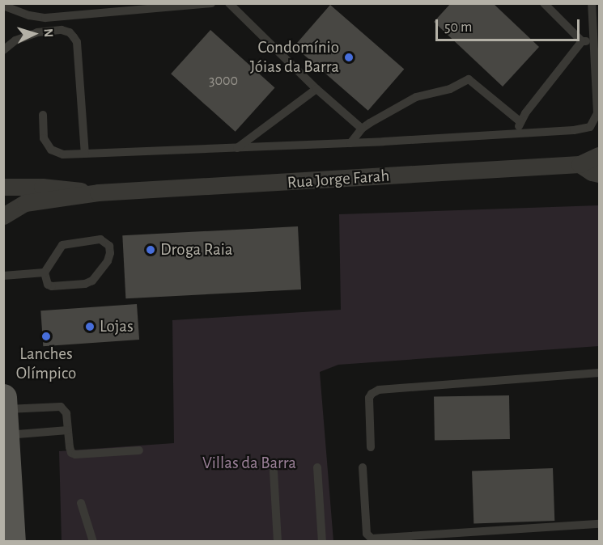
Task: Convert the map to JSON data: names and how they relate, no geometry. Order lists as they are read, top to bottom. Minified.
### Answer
{"streets":{"street":["Rua Jorge Farah"]},"parks":["Villas da Barra"],"places":["Condomínio Jóias da Barra","Droga Raia","Lojas","Lanches Olímpico"],"house_numbers":["3000"],"scale_bar":"50 m","north":"right"}
